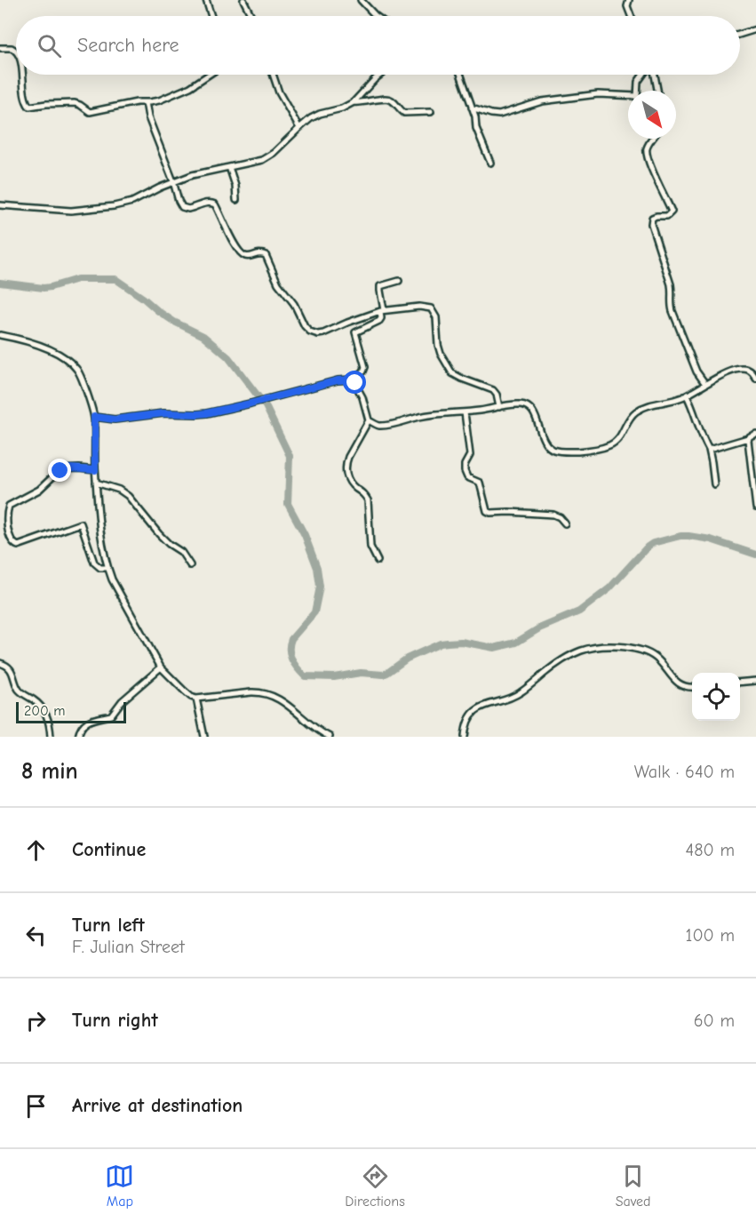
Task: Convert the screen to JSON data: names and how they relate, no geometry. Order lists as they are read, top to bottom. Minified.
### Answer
{"scale_bar":"200 m","north":"bottom right","page":{"search":"Search here","scale":"200 m","heading":["8 min","Walk · 640 m"],"list":[["Continue","480 m"],["Turn left","F. Julian Street","100 m"],["Turn right","60 m"],"Arrive at destination"],"nav":["Map","Directions","Saved"]}}
